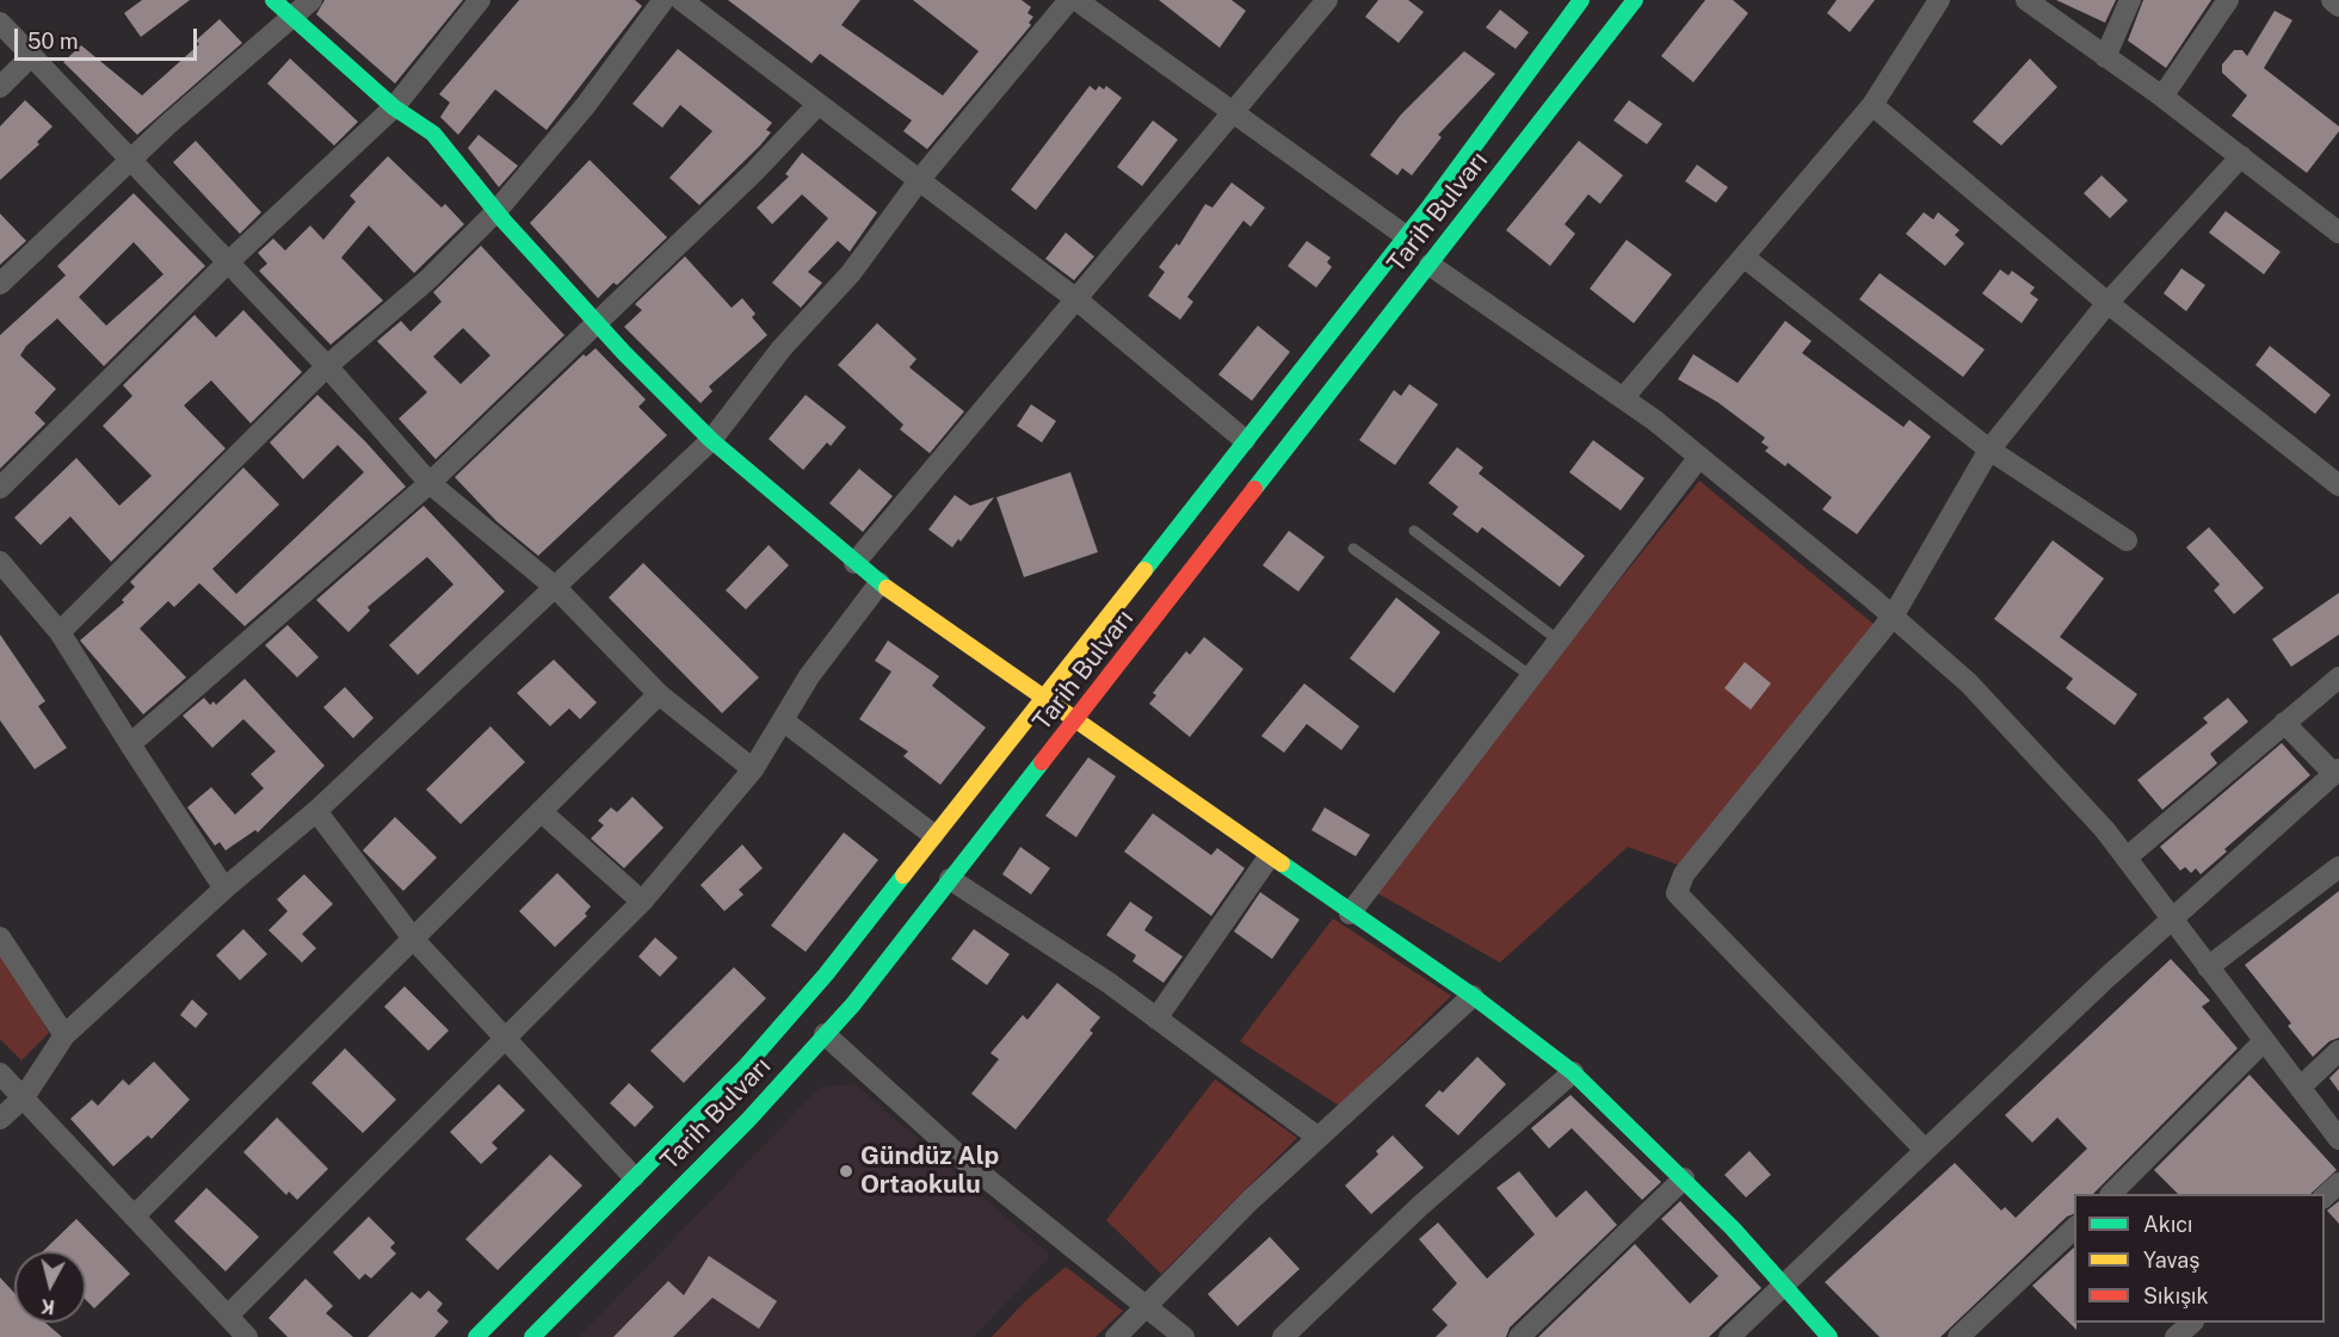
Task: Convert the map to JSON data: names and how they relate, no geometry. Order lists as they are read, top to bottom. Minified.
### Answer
{"streets":{"main road":["Tarih Bulvarı"]},"places":["Gündüz Alp Ortaokulu"],"legend":["Akıcı","Yavaş","Sıkışık"],"scale_bar":"50 m","north":"bottom"}
